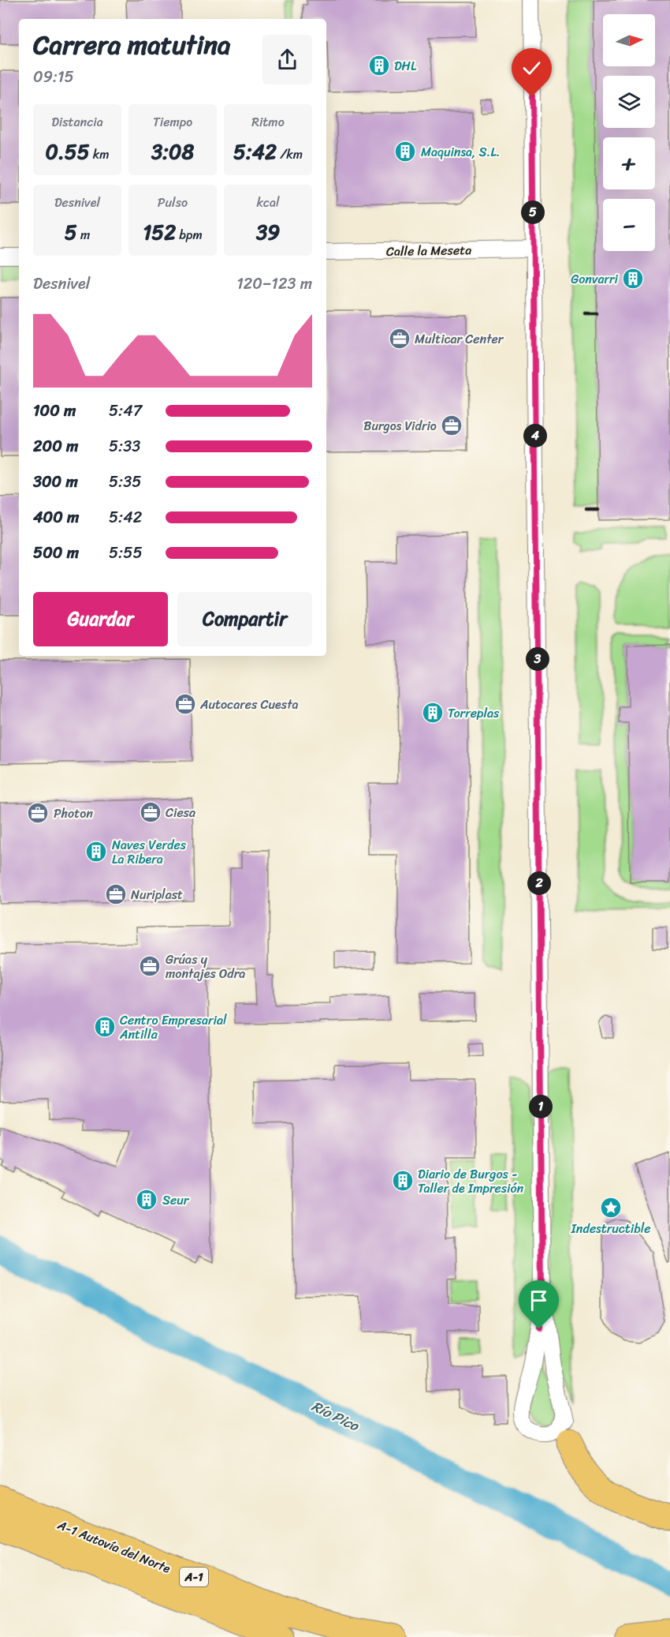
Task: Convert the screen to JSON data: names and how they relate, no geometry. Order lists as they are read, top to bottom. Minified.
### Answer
{"streets":{"highway":["A-1 Autovía del Norte","A-1"],"street":["Calle la Meseta"]},"water":["Río Pico"],"places":{"building":["DHL","Maquinsa, S.L.","Gonvarri","Torreplas","Naves Verdes La Ribera","Centro Empresarial Antilla","Diario de Burgos - Taller de Impresión","Seur"],"office":["Multicar Center","Burgos Vidrio","Autocares Cuesta","Ciesa","Photon","Nuriplast","Grúas y montajes Odra"],"place":["Indestructible"]},"north":"right","page":{"map_buttons":["+","−"],"heading":["Carrera matutina","09:15"],"stats":[["Distancia","0.55 km"],["Tiempo","3:08"],["Ritmo","5:42 /km"],["Desnivel","5 m"],["Pulso","152 bpm"],["kcal","39"]],"pins":["5","4","3","2","1"],"chart":["Desnivel","120–123 m"],"list":[{"name":"100 m","note":"5:47"},{"name":"200 m","note":"5:33"},{"name":"300 m","note":"5:35"},{"name":"400 m","note":"5:42"},{"name":"500 m","note":"5:55"}],"buttons":["Guardar","Compartir"]}}
